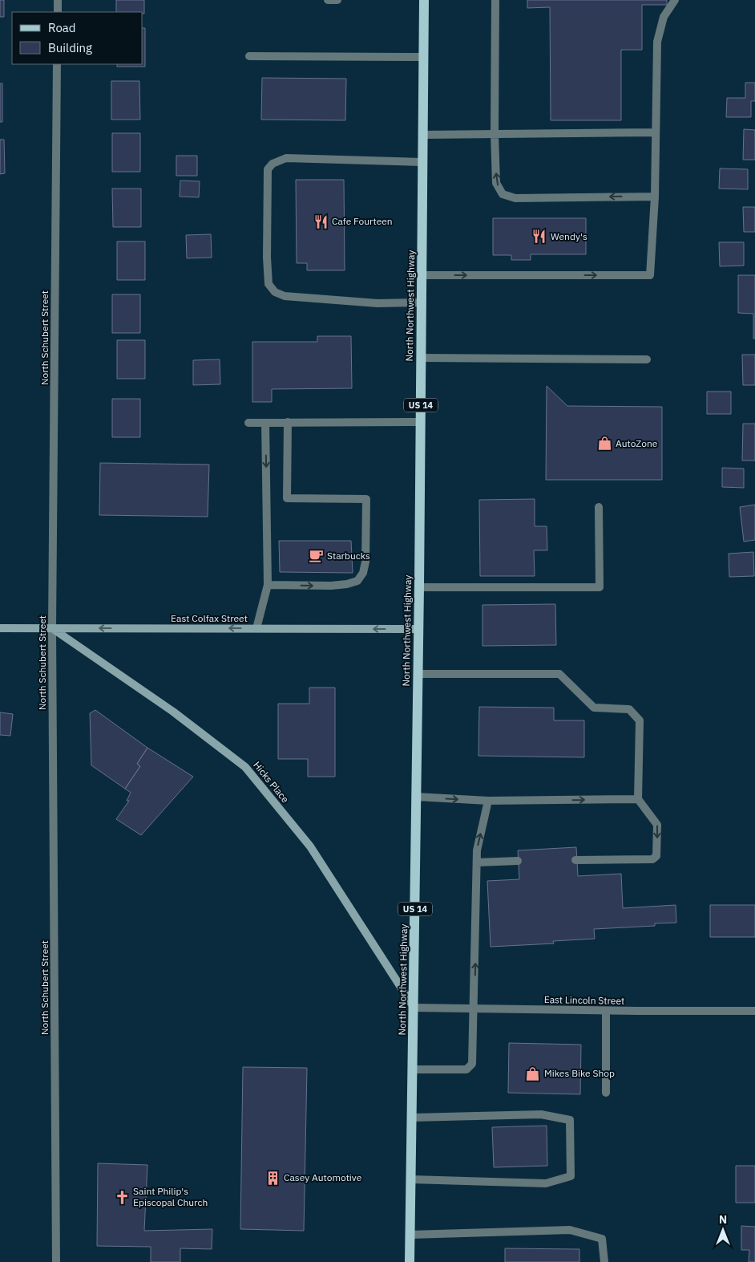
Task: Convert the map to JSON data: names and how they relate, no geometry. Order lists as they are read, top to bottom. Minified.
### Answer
{"streets":{"main road":["North Northwest Highway","US 14"],"street":["North Schubert Street","East Colfax Street","Hicks Place","East Lincoln Street"]},"crossings":[["North Northwest Highway","East Colfax Street"],["North Northwest Highway","Hicks Place"],["North Northwest Highway","East Lincoln Street"],["North Schubert Street","East Colfax Street"],["North Schubert Street","Hicks Place"],["East Colfax Street","Hicks Place"],["Hicks Place","East Lincoln Street"]],"one_way":["East Colfax Street"],"places":{"restaurant":["Cafe Fourteen","Wendy's"],"shop":["AutoZone","Mikes Bike Shop"],"cafe":["Starbucks"],"building":["Casey Automotive"],"church":["Saint Philip's Episcopal Church"]},"legend":["Road","Building"],"north":"top"}
